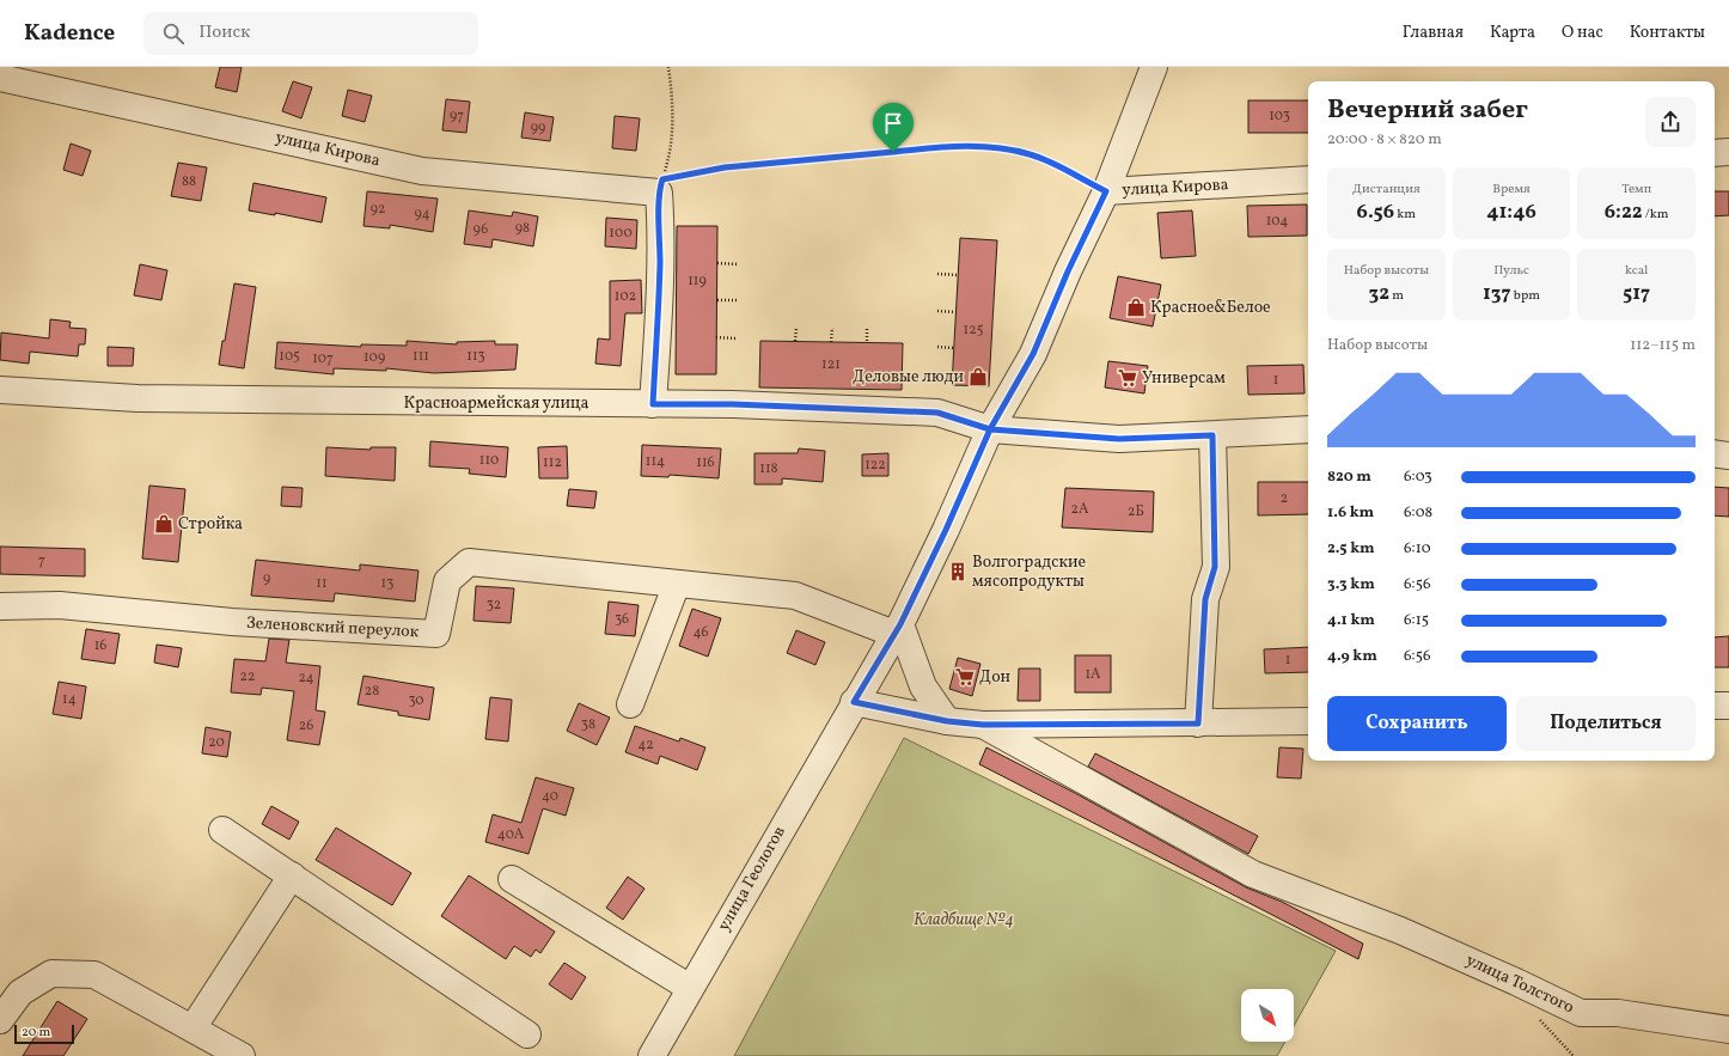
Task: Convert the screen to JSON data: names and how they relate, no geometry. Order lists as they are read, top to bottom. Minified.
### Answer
{"streets":{"street":["улица Кирова","Красноармейская улица","Зеленовский переулок","улица Геологов","улица Толстого"]},"crossings":[["улица Кирова","улица Геологов"],["Красноармейская улица","улица Геологов"],["Зеленовский переулок","улица Геологов"]],"parks":["Кладбище №4"],"places":{"shop":["Красное&Белое","Деловые люди","Стройка"],"supermarket":["Универсам","Дон"],"building":["Волгоградские мясопродукты"]},"house_numbers":["97","103","99","88","92","94","104","98","96","100","119","102","125","105","111","113","109","107","121","1","110","114","112","116","122","118","2","2А","2Б","7","9","11","13","32","36","46","16","1","1А","22","24","28","14","30","38","26","20","42","40","40А"],"scale_bar":"20 m","north":"bottom right","page":{"header":"Kadence","search":"Поиск","nav":["Главная","Карта","О нас","Контакты"],"heading":["Вечерний забег","20:00 · 8 × 820 m"],"stats":[["Дистанция","6.56 km"],["Время","41:46"],["Темп","6:22 /km"],["Набор высоты","32 m"],["Пульс","137 bpm"],["kcal","517"]],"chart":["Набор высоты","112–115 m"],"list":[{"name":"820 m","note":"6:03"},{"name":"1.6 km","note":"6:08"},{"name":"2.5 km","note":"6:10"},{"name":"3.3 km","note":"6:56"},{"name":"4.1 km","note":"6:15"},{"name":"4.9 km","note":"6:56"}],"buttons":["Сохранить","Поделиться"],"scale":"20 m"}}
